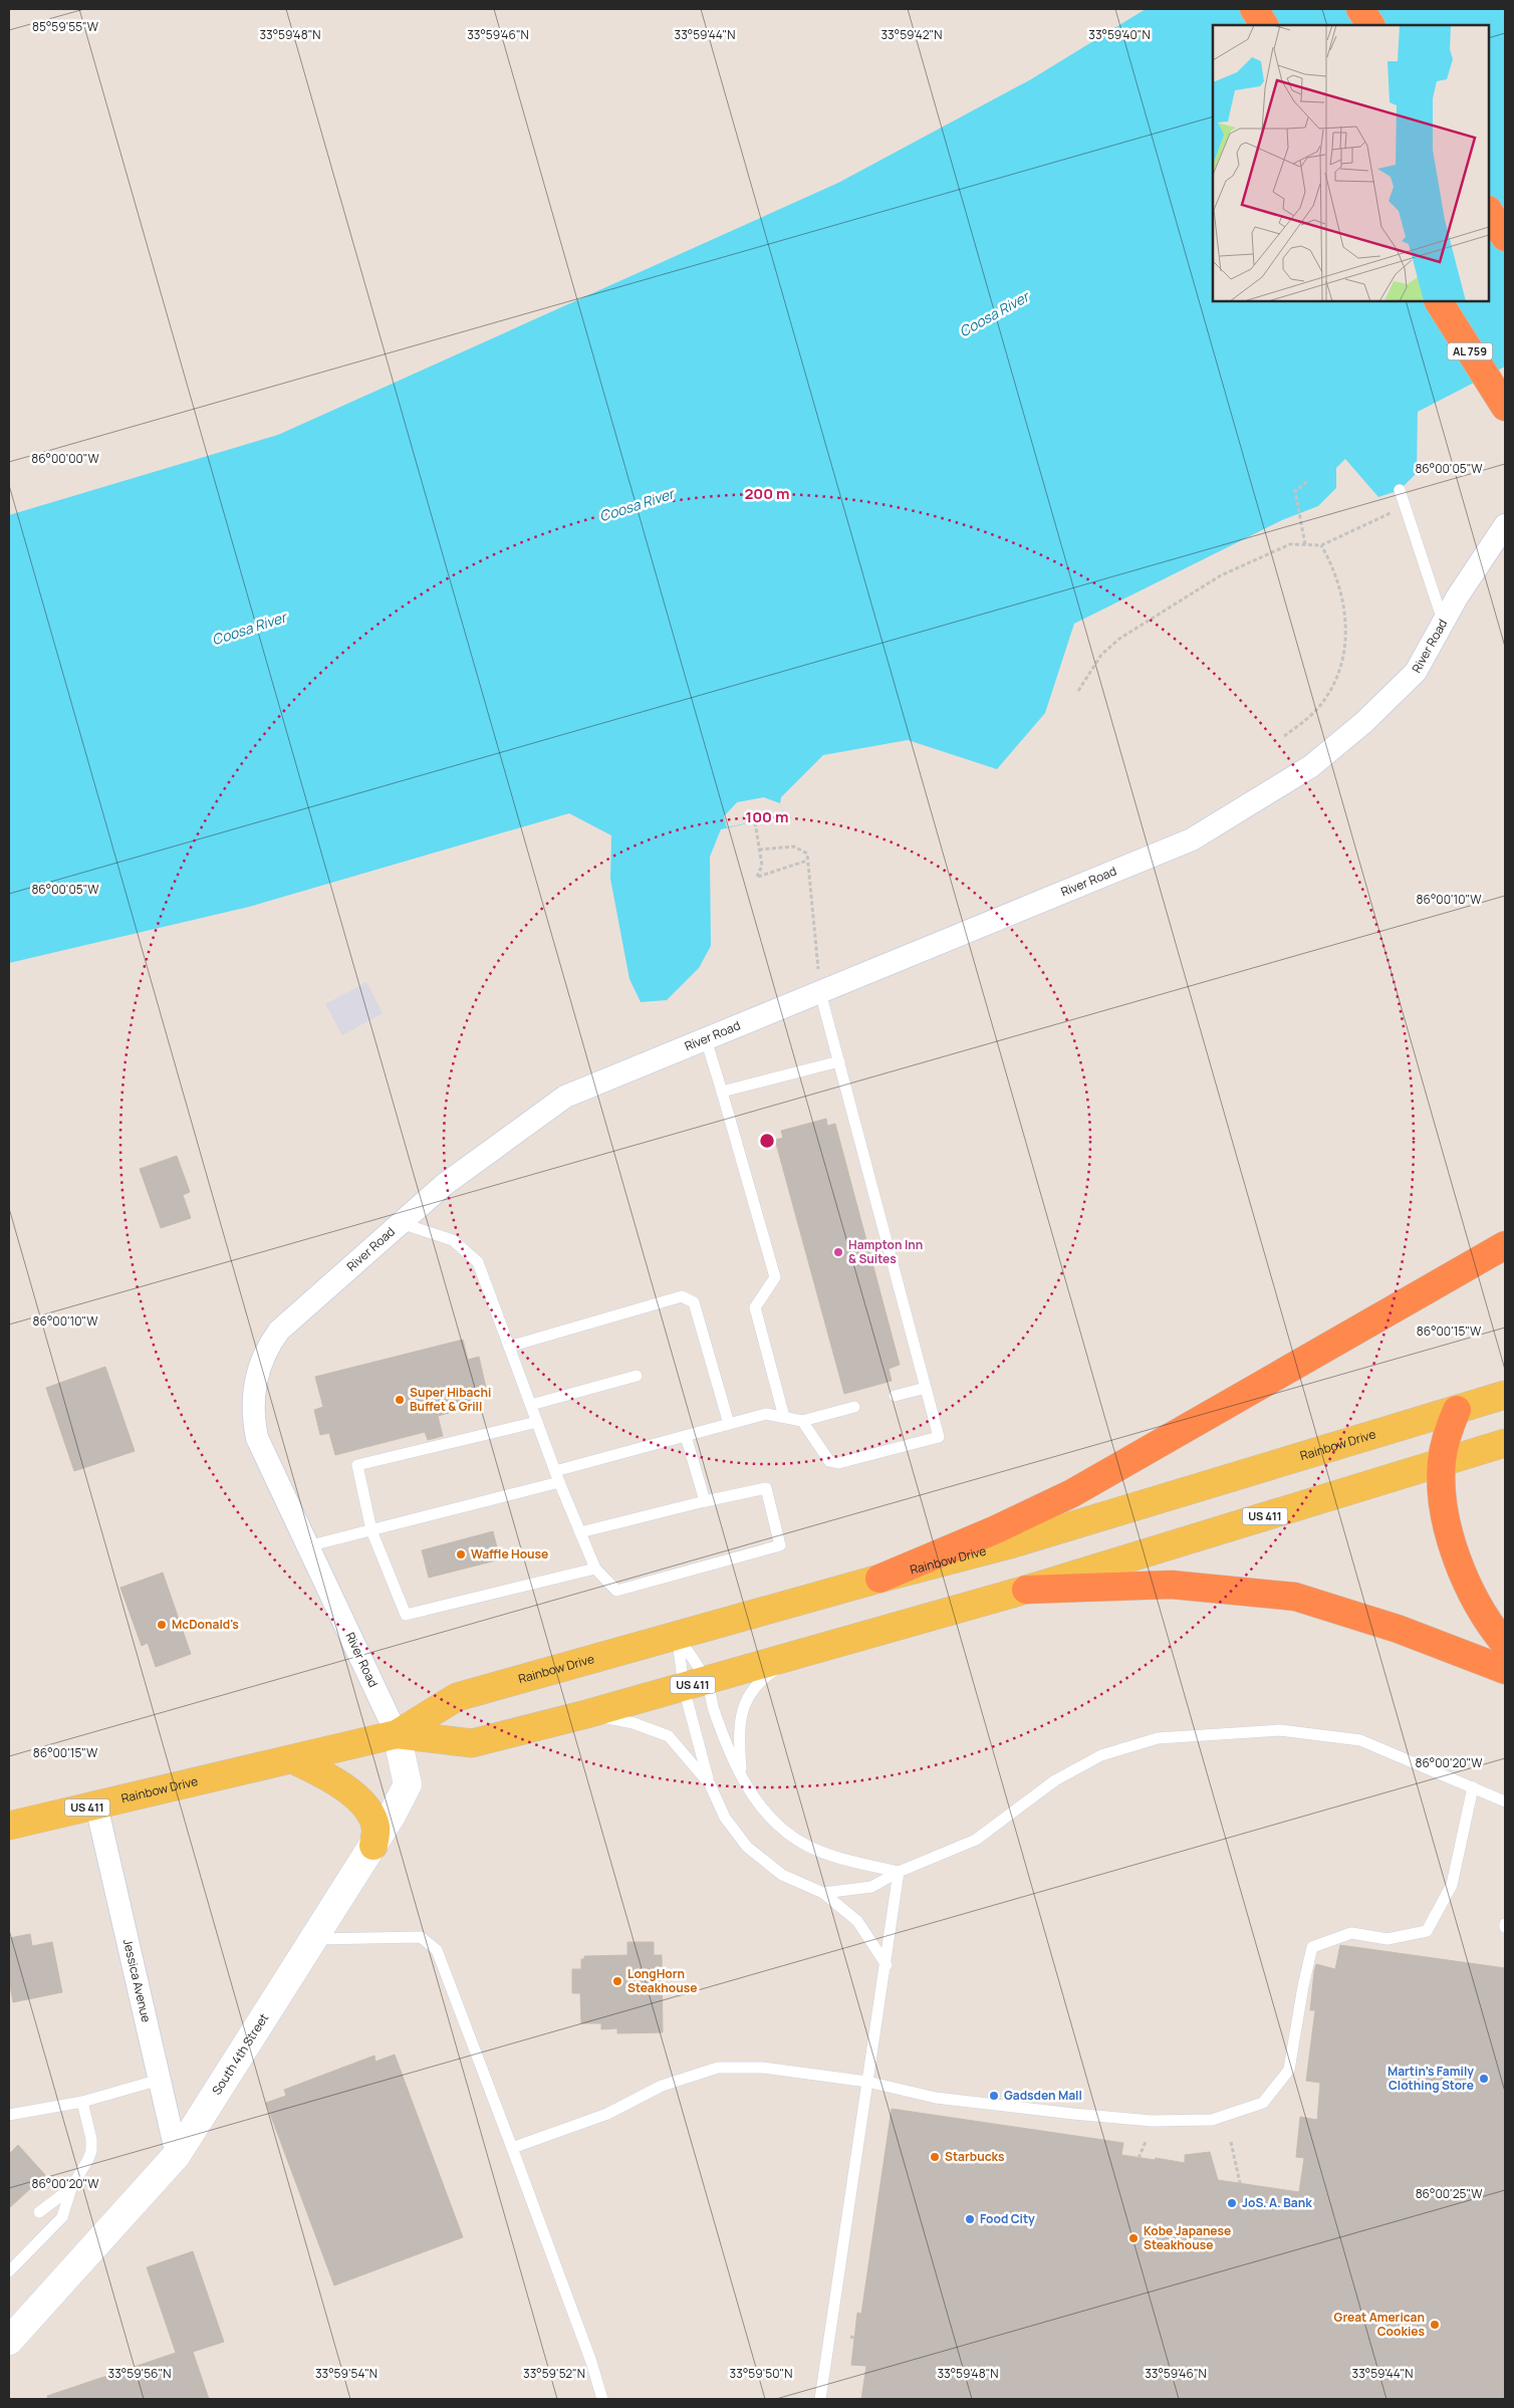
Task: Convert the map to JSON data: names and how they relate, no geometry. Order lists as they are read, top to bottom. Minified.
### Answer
{"streets":{"highway":["AL 759"],"main road":["Rainbow Drive","US 411"],"street":["River Road","Jessica Avenue","South 4th Street"]},"crossings":[["River Road","Rainbow Drive"],["River Road","South 4th Street"],["Rainbow Drive","Jessica Avenue"],["Rainbow Drive","South 4th Street"],["Jessica Avenue","South 4th Street"]],"water":["Coosa River"],"places":["Hampton Inn & Suites","Super Hibachi Buffet & Grill","Waffle House","McDonald's","LongHorn Steakhouse","Martin's Family Clothing Store","Gadsden Mall","Starbucks","JoS. A. Bank","Food City","Kobe Japanese Steakhouse","Great American Cookies"],"coordinates":["85°59'55\"W","33°59'48\"N","33°59'46\"N","33°59'44\"N","33°59'42\"N","33°59'40\"N","86°00'00\"W","86°00'05\"W","86°00'10\"W","86°00'15\"W","86°00'20\"W","86°00'25\"W","33°59'56\"N","33°59'54\"N","33°59'52\"N","33°59'50\"N"],"rings":["200 m","100 m"]}
